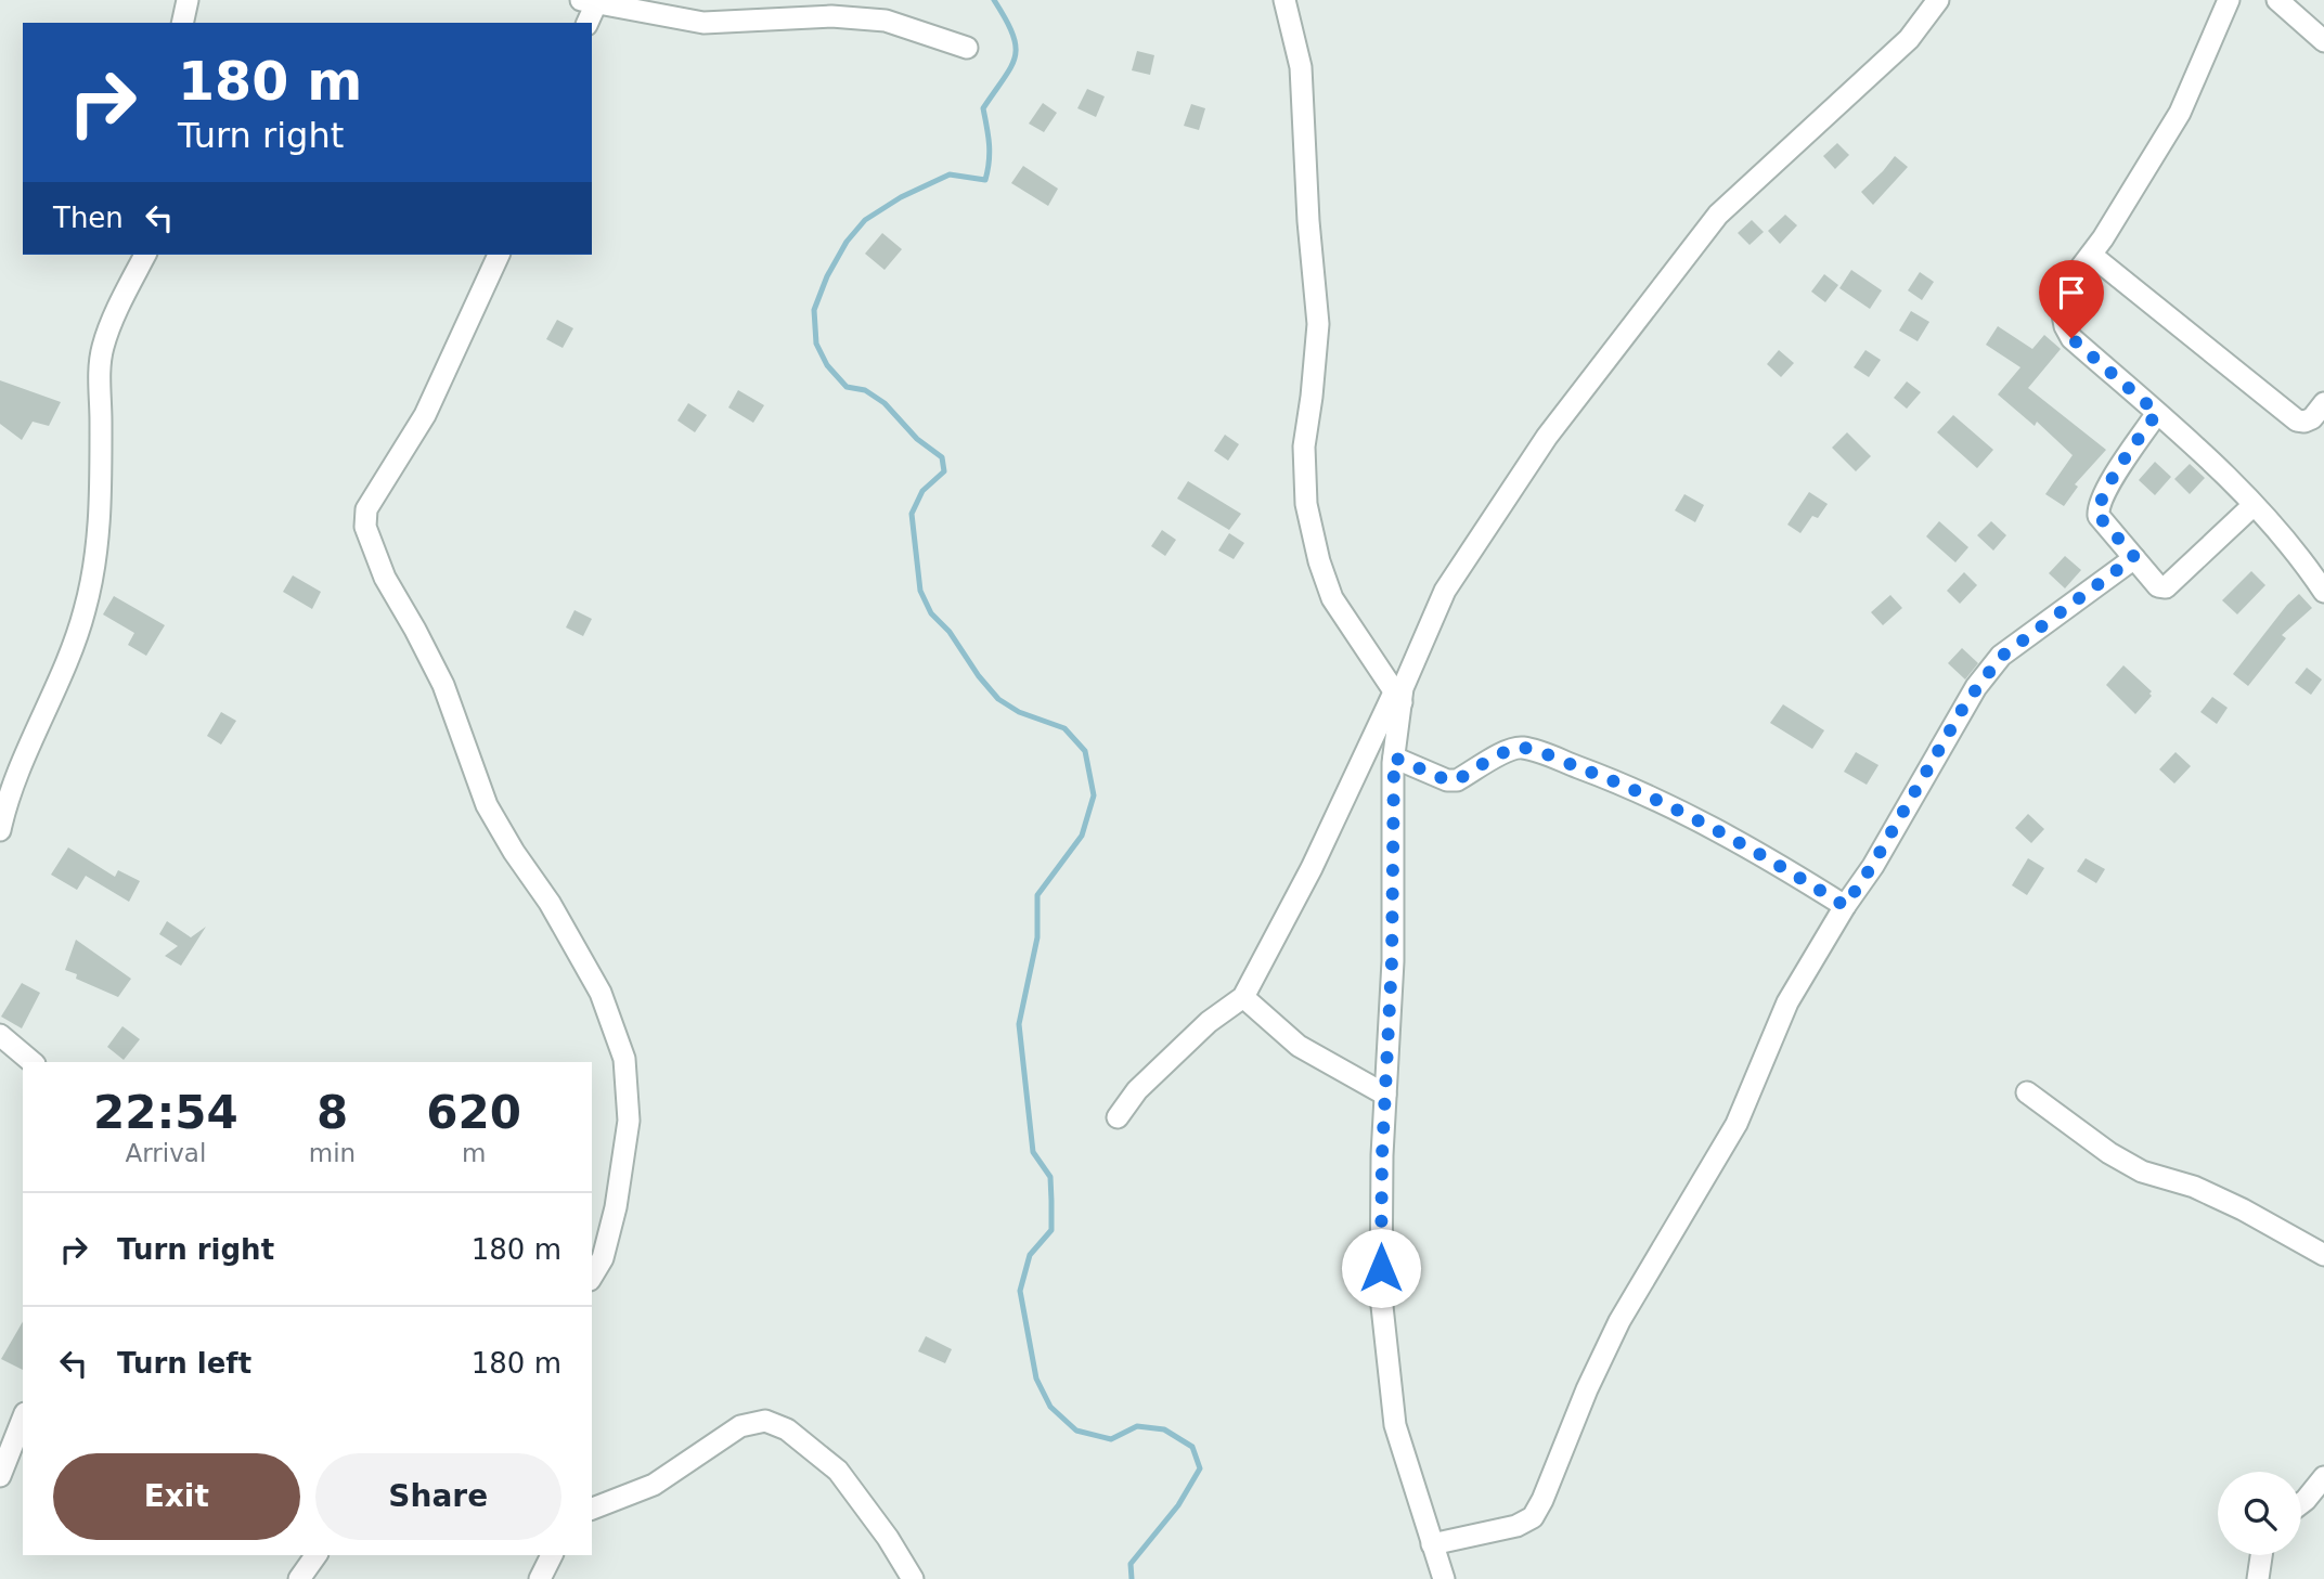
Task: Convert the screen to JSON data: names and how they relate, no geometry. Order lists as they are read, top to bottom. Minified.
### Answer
{"page":{"turn":["180 m","Turn right"],"then":"Then","eta":["22:54","Arrival","8","min","620","m"],"list":[{"name":"Turn right","value":"180 m"},{"name":"Turn left","value":"180 m"}],"buttons":["Exit","Share"]}}
